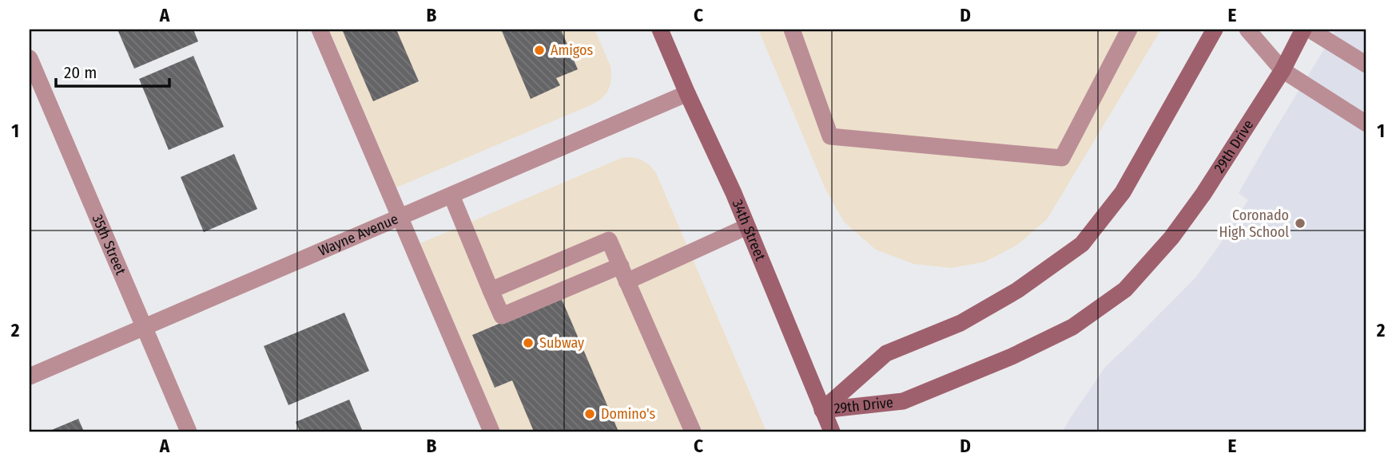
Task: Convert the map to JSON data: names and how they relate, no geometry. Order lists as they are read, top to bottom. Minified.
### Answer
{"streets":{"street":["29th Drive","34th Street","Wayne Avenue","35th Street"]},"crossings":[["29th Drive","34th Street"],["34th Street","Wayne Avenue"],["Wayne Avenue","35th Street"]],"places":["Amigos","Coronado High School","Subway","Domino's"],"scale_bar":"20 m","grid":{"columns":["A","B","C","D","E"],"rows":["1","2"]}}
